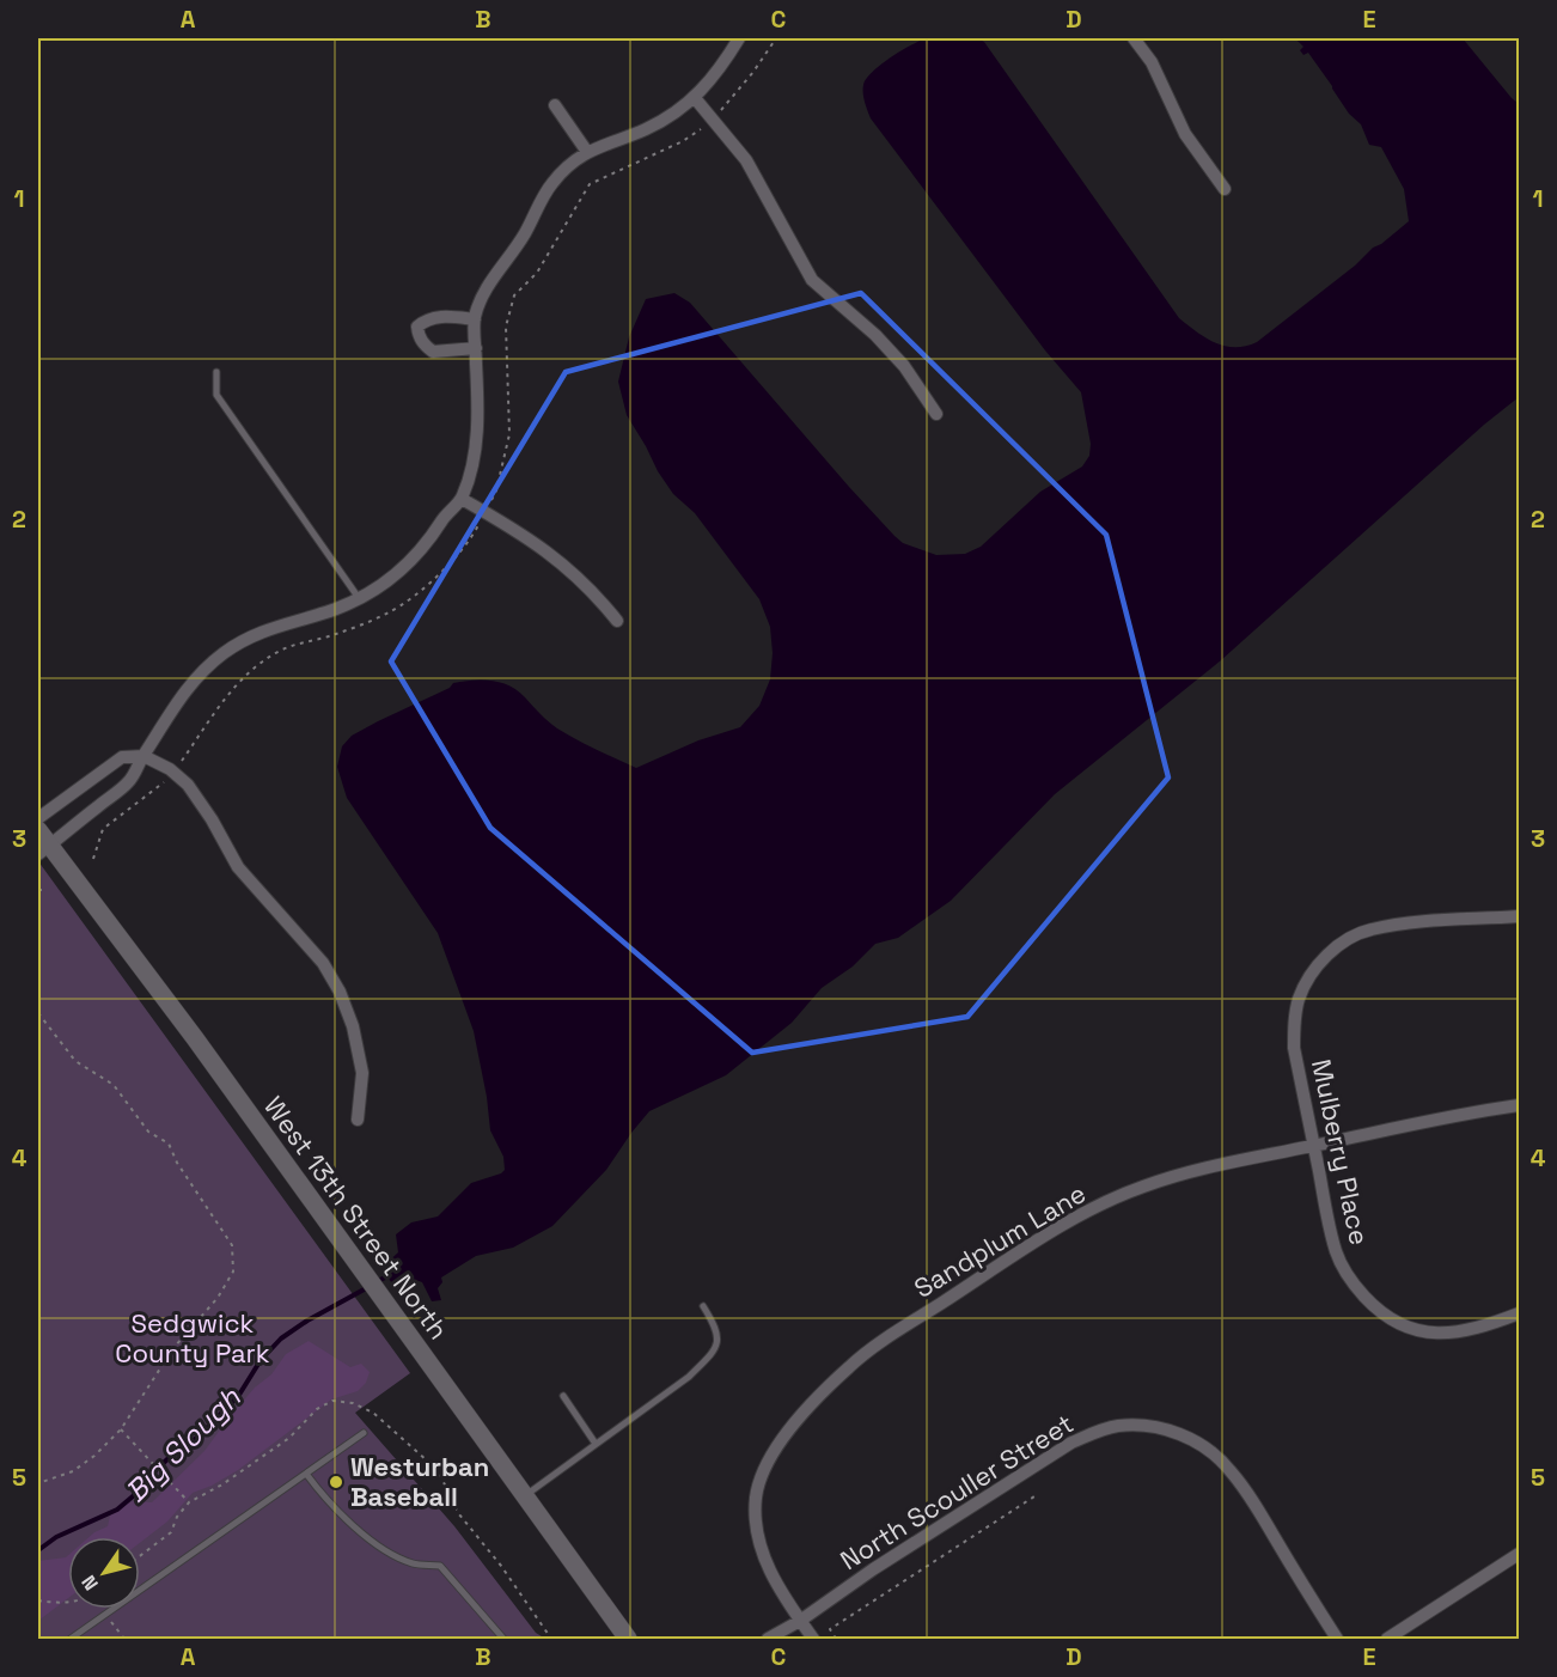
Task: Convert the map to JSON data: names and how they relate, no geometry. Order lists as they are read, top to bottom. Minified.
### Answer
{"streets":{"street":["Mulberry Place","West 13th Street North","Sandplum Lane","North Scouller Street"]},"crossings":[["Mulberry Place","Sandplum Lane"],["Sandplum Lane","North Scouller Street"]],"water":["Big Slough"],"parks":["Sedgwick County Park"],"places":["Westurban Baseball"],"north":"bottom left","grid":{"columns":["A","B","C","D","E"],"rows":["1","2","3","4","5"]}}
